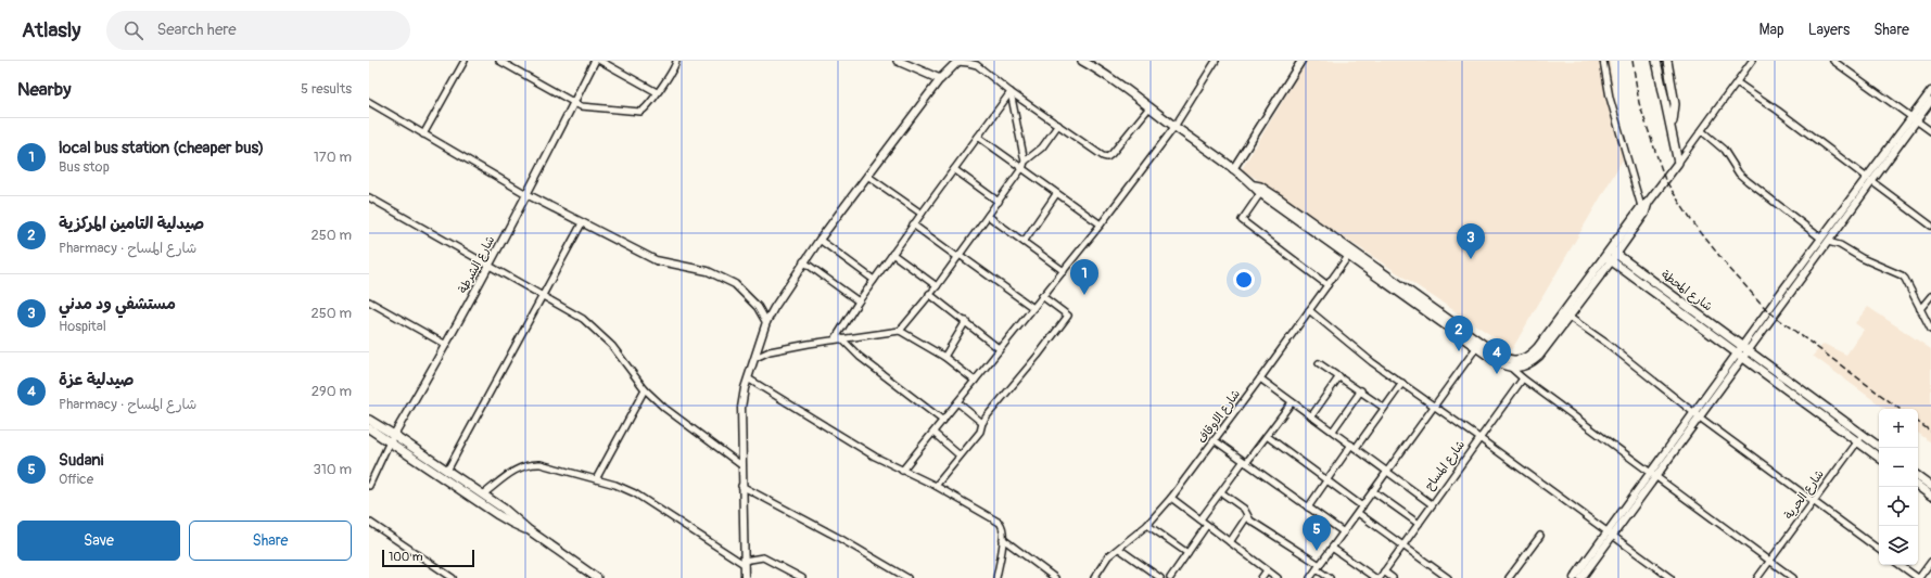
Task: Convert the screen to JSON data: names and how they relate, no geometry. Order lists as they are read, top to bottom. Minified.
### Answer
{"streets":{"main road":["شارع المحطة"],"street":["شارع الشرطة","شارع الاوقاف","شارع المساح","شارع الحرية"]},"scale_bar":"100 m","page":{"header":"Atlasly","search":"Search here","nav":["Map","Layers","Share"],"heading":["Nearby","5 results"],"list":[{"mark":"1","name":"local bus station (cheaper bus)","note":"Bus stop","value":"170 m"},{"mark":"2","name":"صيدلية التامين المركزية","note":"Pharmacy · شارع المساح","value":"250 m"},{"mark":"3","name":"مستشفي ود مدني","note":"Hospital","value":"250 m"},{"mark":"4","name":"صيدلية عزة","note":"Pharmacy · شارع المساح","value":"290 m"},{"mark":"5","name":"Sudani","note":"Office","value":"310 m"}],"pins":["3","1","2","4","5"],"map_buttons":["+","−"],"buttons":["Save","Share"],"scale":"100 m"}}
